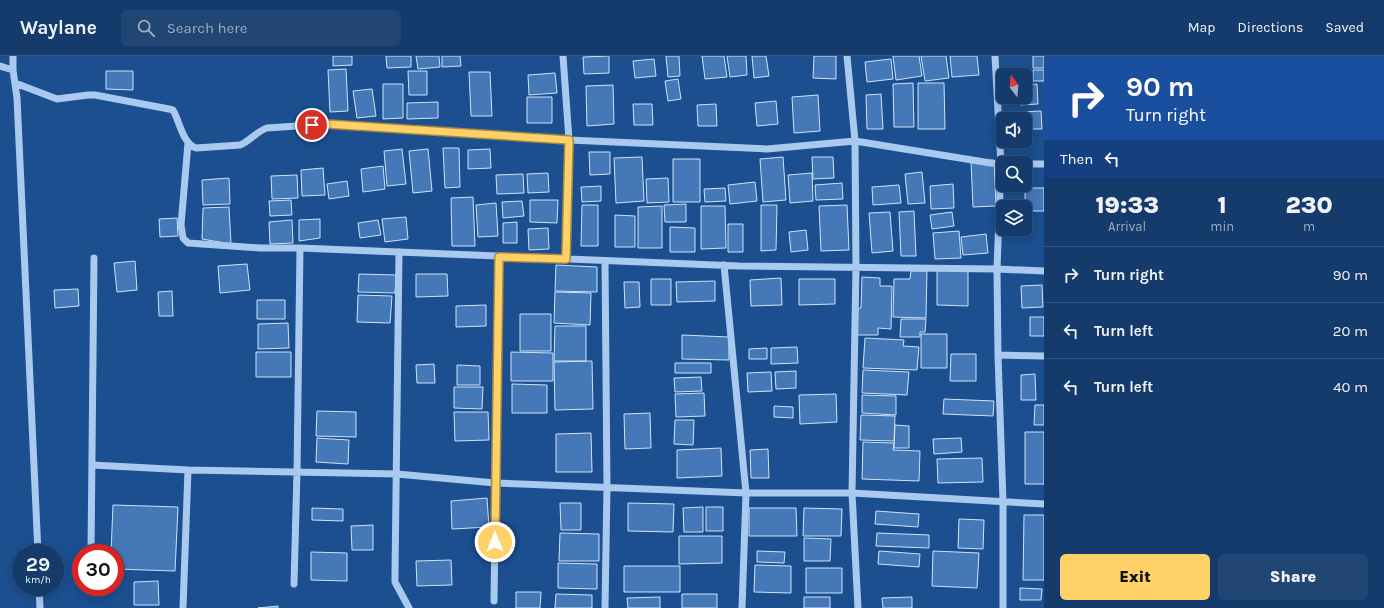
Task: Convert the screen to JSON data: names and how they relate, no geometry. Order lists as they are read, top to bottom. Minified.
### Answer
{"north":"top","page":{"header":"Waylane","search":"Search here","nav":["Map","Directions","Saved"],"turn":["90 m","Turn right"],"then":"Then","eta":["19:33","Arrival","1","min","230","m"],"list":[{"name":"Turn right","value":"90 m"},{"name":"Turn left","value":"20 m"},{"name":"Turn left","value":"40 m"}],"speed":"29 km/h","limit":"30","buttons":["Exit","Share"]}}
